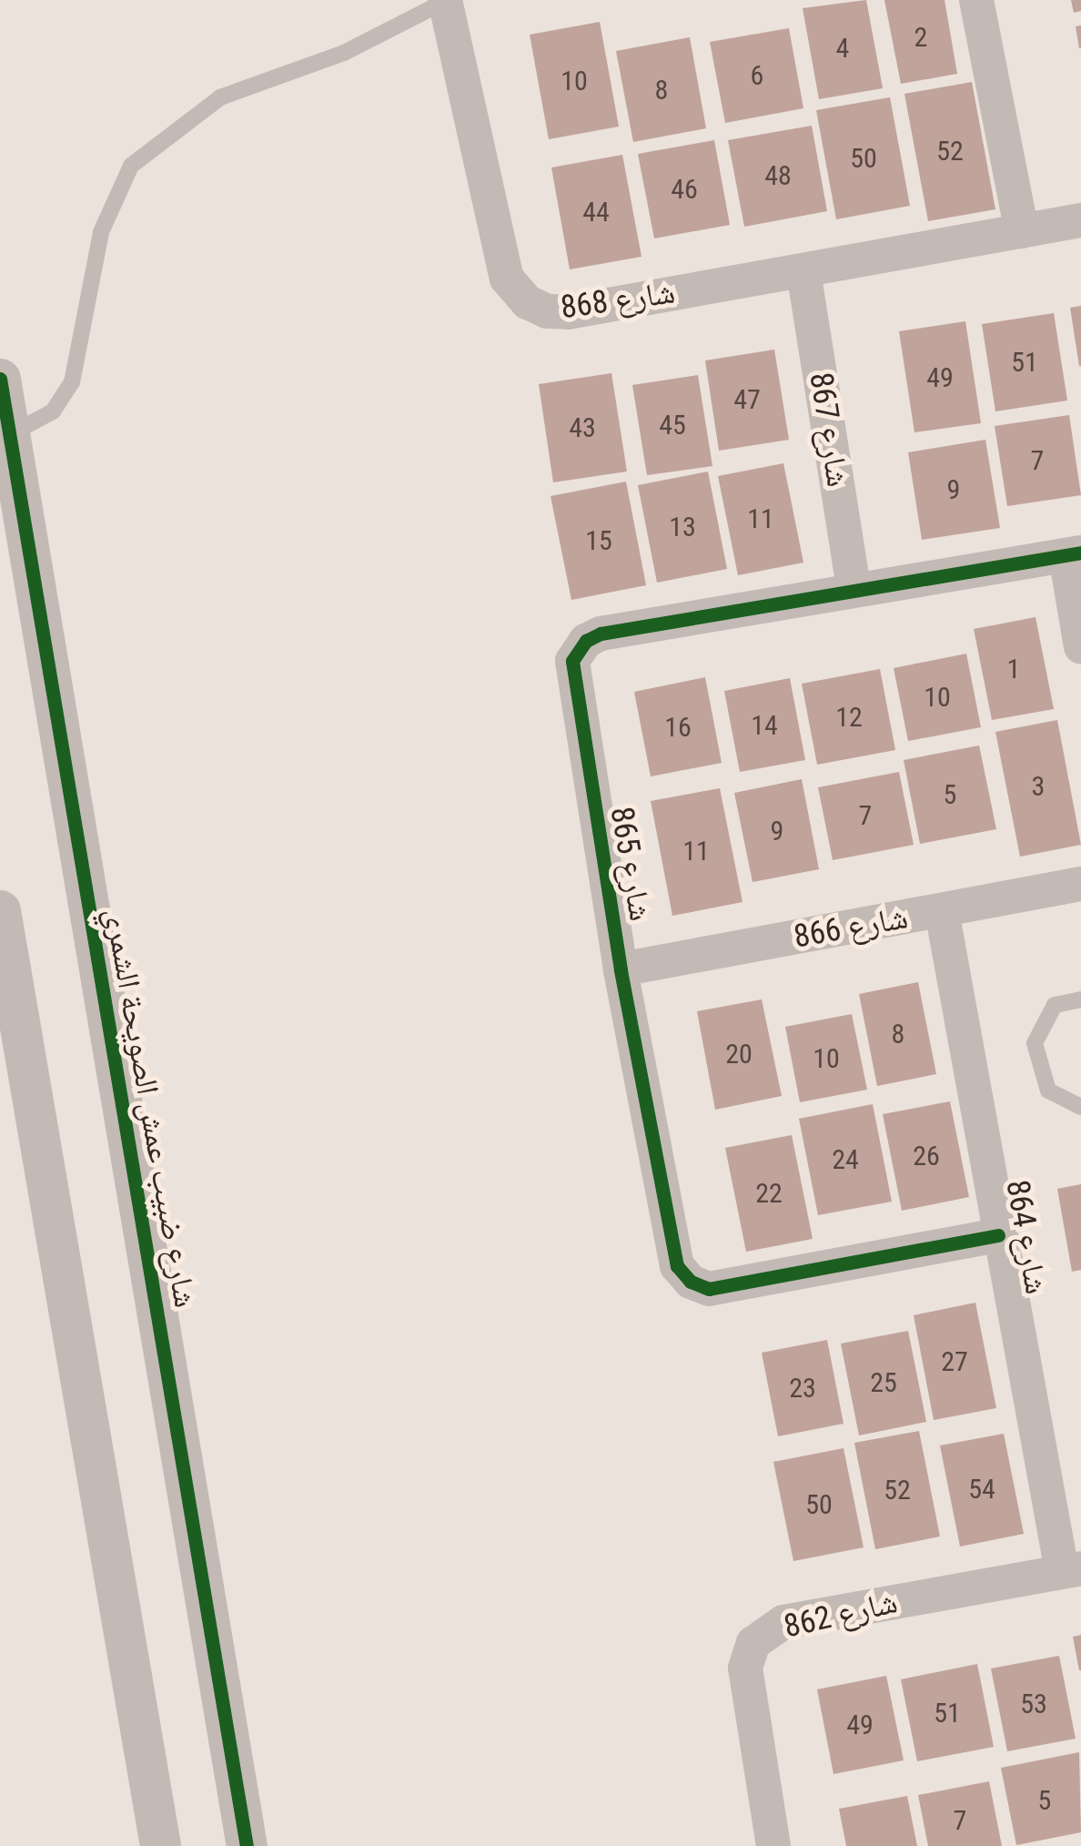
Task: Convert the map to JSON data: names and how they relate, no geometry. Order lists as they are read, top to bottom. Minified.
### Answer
{"streets":{"street":["شارع 868","شارع 867","شارع 865","شارع 866","شارع ضبيب عمش الصويحة الشمري","شارع 864","شارع 862"]},"crossings":[["شارع 868","شارع 867"],["شارع 867","شارع 865"],["شارع 865","شارع 866"],["شارع 865","شارع 864"],["شارع 866","شارع 864"],["شارع 864","شارع 862"]],"house_numbers":["2","4","6","10","8","52","50","48","46","44","51","49","47","45","43","7","9","11","13","15","1","10","12","14","16","3","5","7","9","11","8","20","10","26","24","22","27","25","23","54","52","50","53","51","49","5","7"]}
